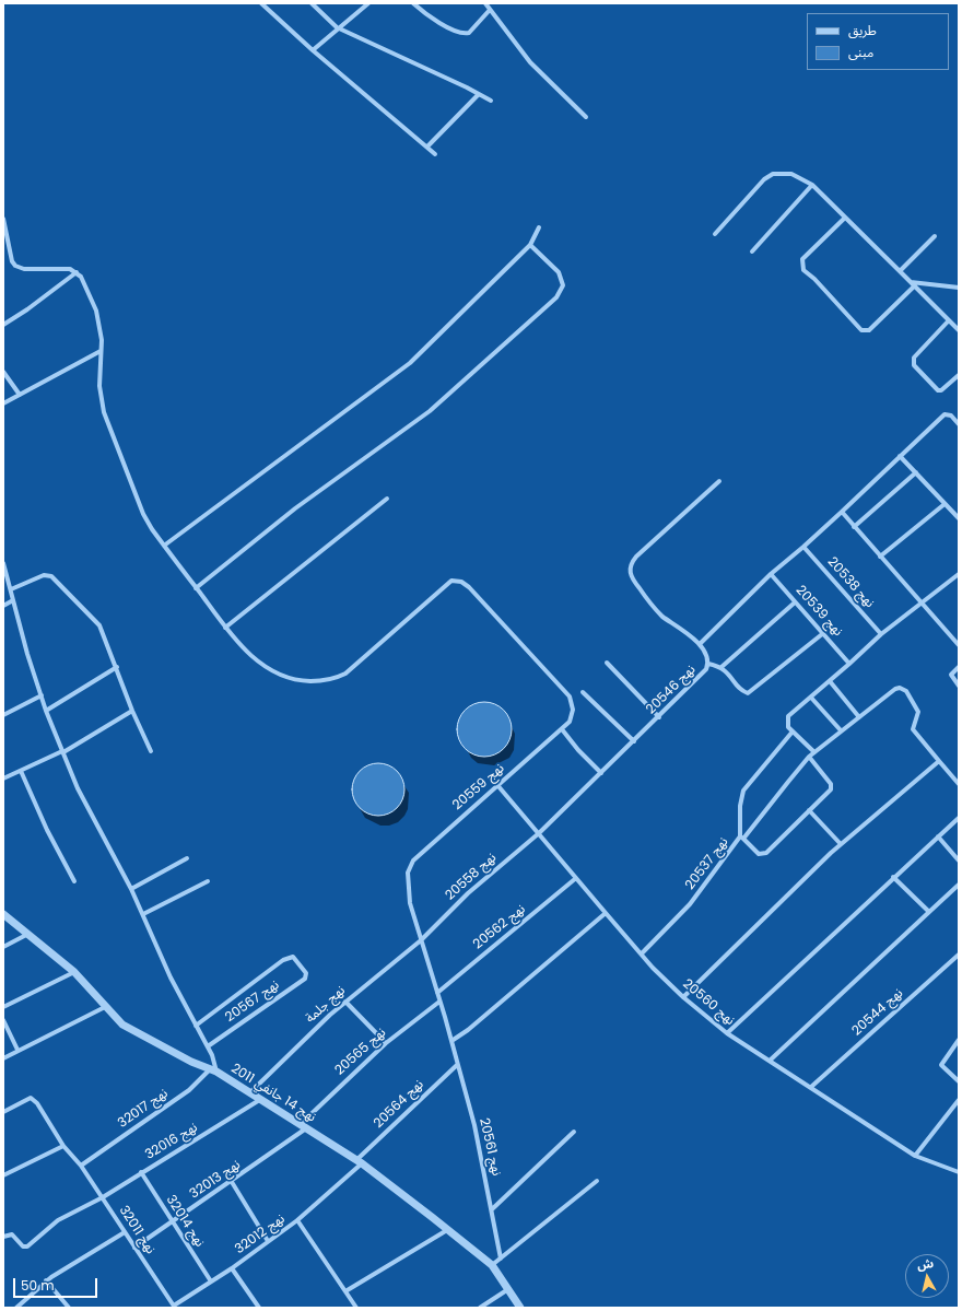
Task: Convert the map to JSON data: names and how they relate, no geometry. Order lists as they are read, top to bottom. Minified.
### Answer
{"streets":{"street":["نهج 20538","نهج 20539","نهج 20546","نهج 20559","نهج 20537","نهج 20558","نهج 20562","نهج 20567","نهج 20560","نهج جلمة","نهج 20544","نهج 20565","نهج 14 جانفي 2011","نهج 20564","نهج 32017","نهج 32016","نهج 20561","نهج 32013","نهج 32014","نهج 32011","نهج 32012"]},"crossings":[["نهج 20546","نهج 20558"],["نهج 20546","نهج 20560"],["نهج 20559","نهج 20560"],["نهج 20559","نهج 20561"],["نهج 20537","نهج 20560"],["نهج 20558","نهج 20560"],["نهج 20558","نهج جلمة"],["نهج 20558","نهج 20561"],["نهج 20562","نهج 20560"],["نهج 20562","نهج 20561"],["نهج 20560","نهج 20544"],["نهج جلمة","نهج 14 جانفي 2011"],["نهج جلمة","نهج 20561"],["نهج 20565","نهج 14 جانفي 2011"],["نهج 20565","نهج 20561"],["نهج 20565","نهج 32013"],["نهج 14 جانفي 2011","نهج 20564"],["نهج 14 جانفي 2011","نهج 32017"],["نهج 14 جانفي 2011","نهج 32016"],["نهج 14 جانفي 2011","نهج 32013"],["نهج 20564","نهج 20561"],["نهج 20564","نهج 32012"],["نهج 32017","نهج 32011"],["نهج 32016","نهج 32014"],["نهج 32016","نهج 32011"],["نهج 32013","نهج 32014"],["نهج 32013","نهج 32011"]],"legend":["طريق","مبنى"],"scale_bar":"50 m","north":"top"}
